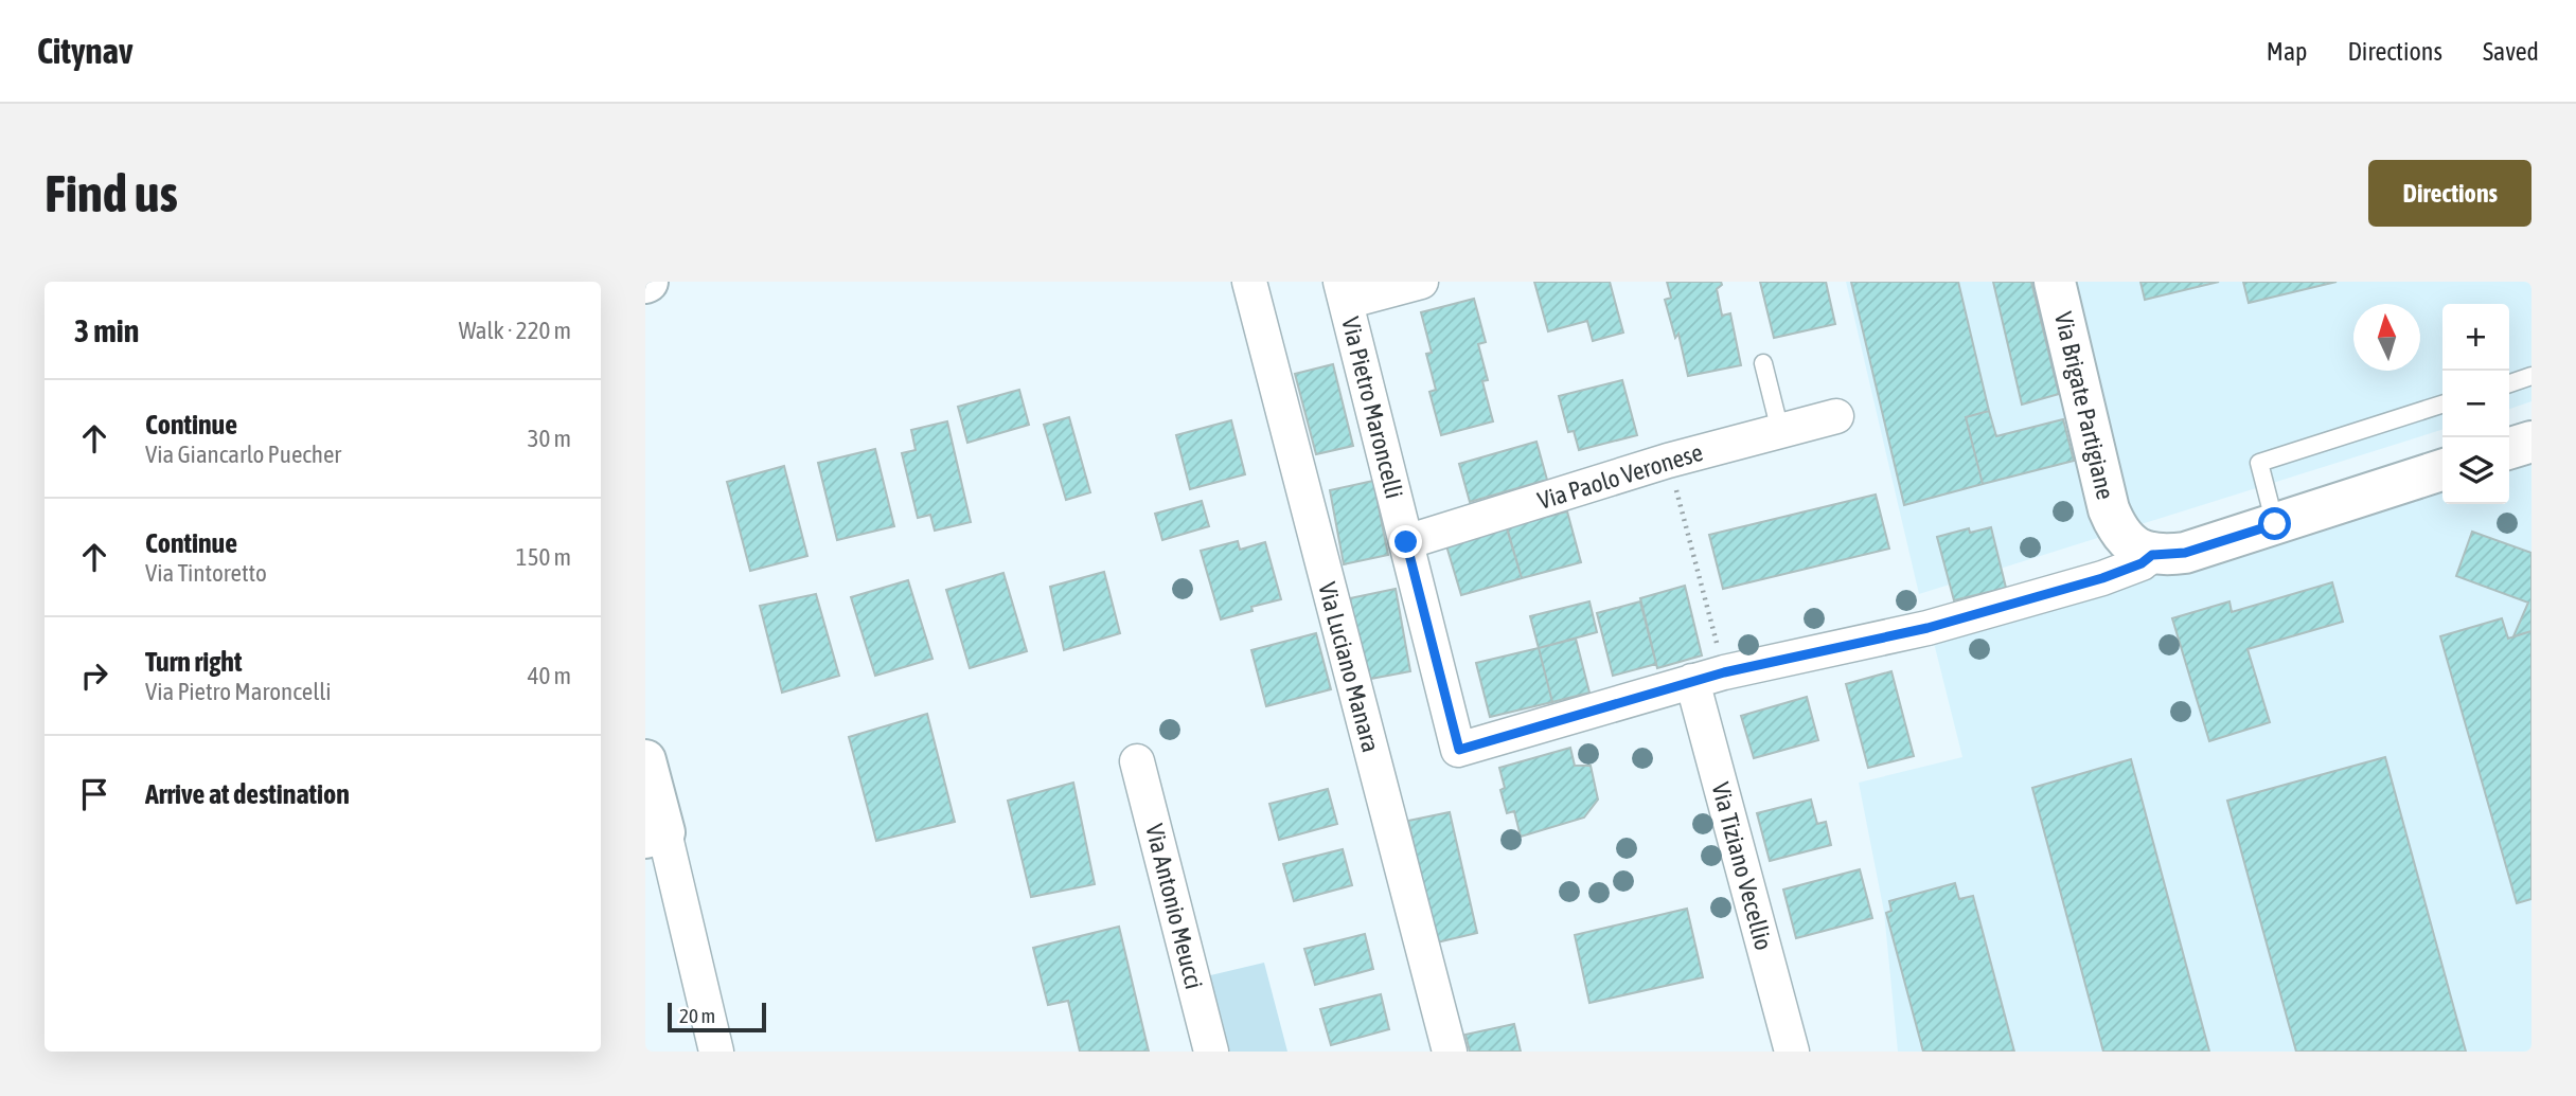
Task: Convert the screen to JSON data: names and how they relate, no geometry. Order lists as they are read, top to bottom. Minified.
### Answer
{"streets":{"street":["Via Brigate Partigiane","Via Pietro Maroncelli","Via Paolo Veronese","Via Luciano Manara","Via Tiziano Vecellio","Via Antonio Meucci"]},"crossings":[["Via Pietro Maroncelli","Via Paolo Veronese"],["Via Pietro Maroncelli","Via Tiziano Vecellio"]],"scale_bar":"20 m","north":"top","page":{"header":"Citynav","nav":["Map","Directions","Saved"],"buttons":"Directions","title":"Find us","heading":["3 min","Walk · 220 m"],"map_buttons":["+","−"],"list":[["Continue","Via Giancarlo Puecher","30 m"],["Continue","Via Tintoretto","150 m"],["Turn right","Via Pietro Maroncelli","40 m"],"Arrive at destination"],"scale":"20 m"}}
